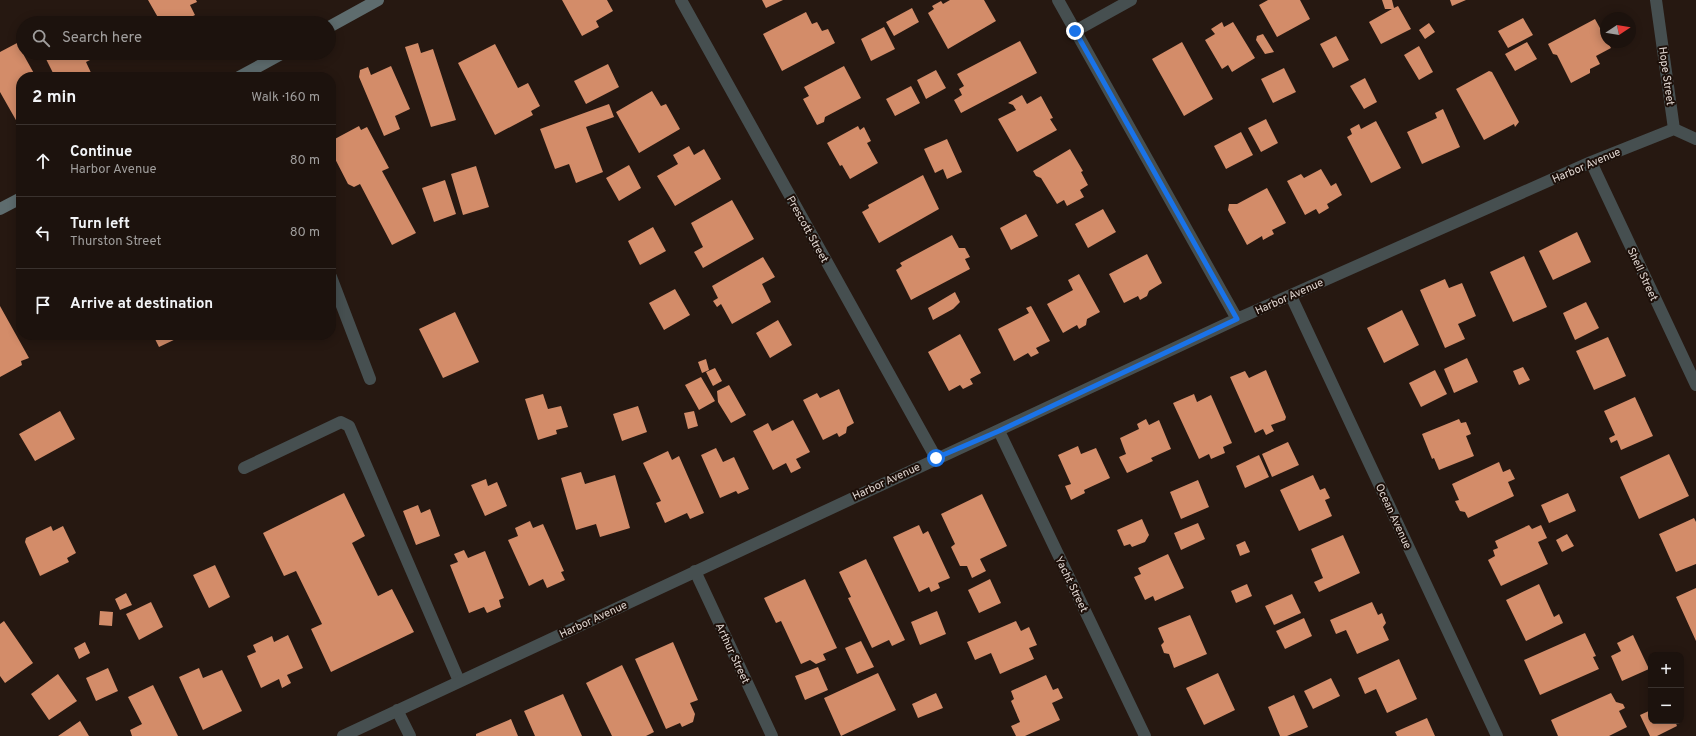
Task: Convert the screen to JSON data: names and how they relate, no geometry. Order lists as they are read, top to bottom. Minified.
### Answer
{"streets":{"street":["Hope Street","Harbor Avenue","Prescott Street","Shell Street","Ocean Avenue","Yacht Street","Arthur Street"]},"crossings":[["Hope Street","Harbor Avenue"],["Harbor Avenue","Prescott Street"],["Harbor Avenue","Shell Street"],["Harbor Avenue","Ocean Avenue"],["Harbor Avenue","Yacht Street"],["Harbor Avenue","Arthur Street"]],"north":"right","page":{"search":"Search here","heading":["2 min","Walk · 160 m"],"list":[["Continue","Harbor Avenue","80 m"],["Turn left","Thurston Street","80 m"],"Arrive at destination"],"map_buttons":["+","−"]}}
